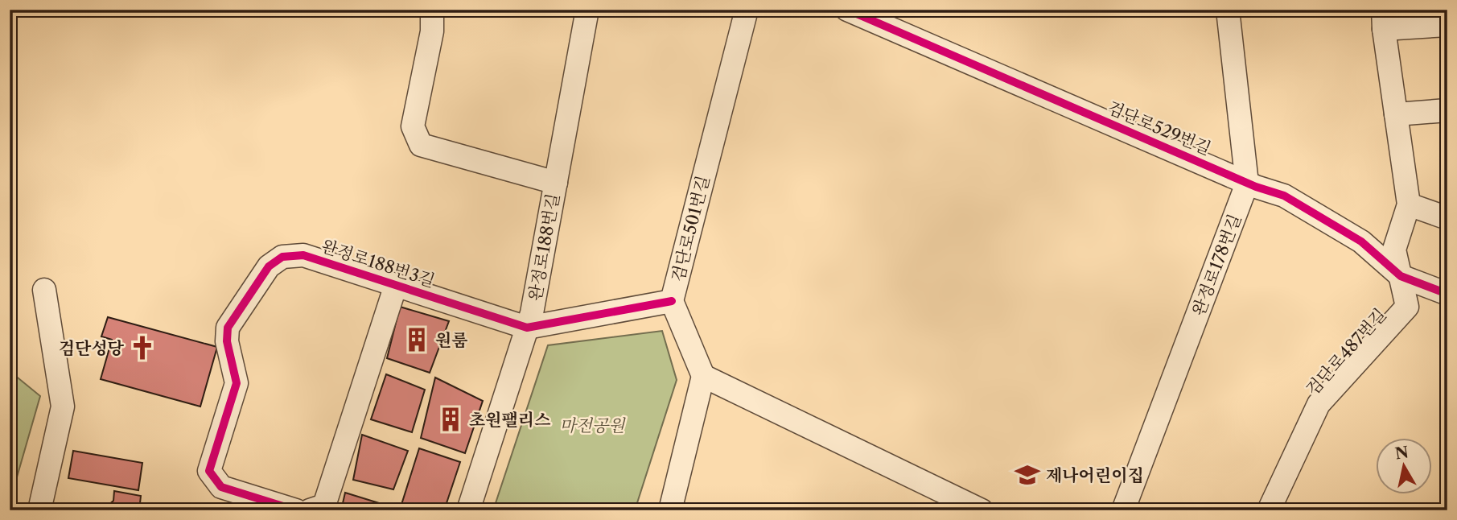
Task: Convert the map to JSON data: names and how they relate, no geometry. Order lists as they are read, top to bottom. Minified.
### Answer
{"streets":{"street":["검단로529번길","검단로501번길","완정로188번길","완정로188번3길","완정로178번길","검단로487번길"]},"crossings":[["검단로529번길","완정로178번길"],["검단로529번길","검단로487번길"],["완정로188번길","완정로188번3길"]],"parks":["마전공원"],"places":{"building":["원룸","초원팰리스"],"church":["검단성당"],"school or university":["제나어린이집"]},"north":"top"}
